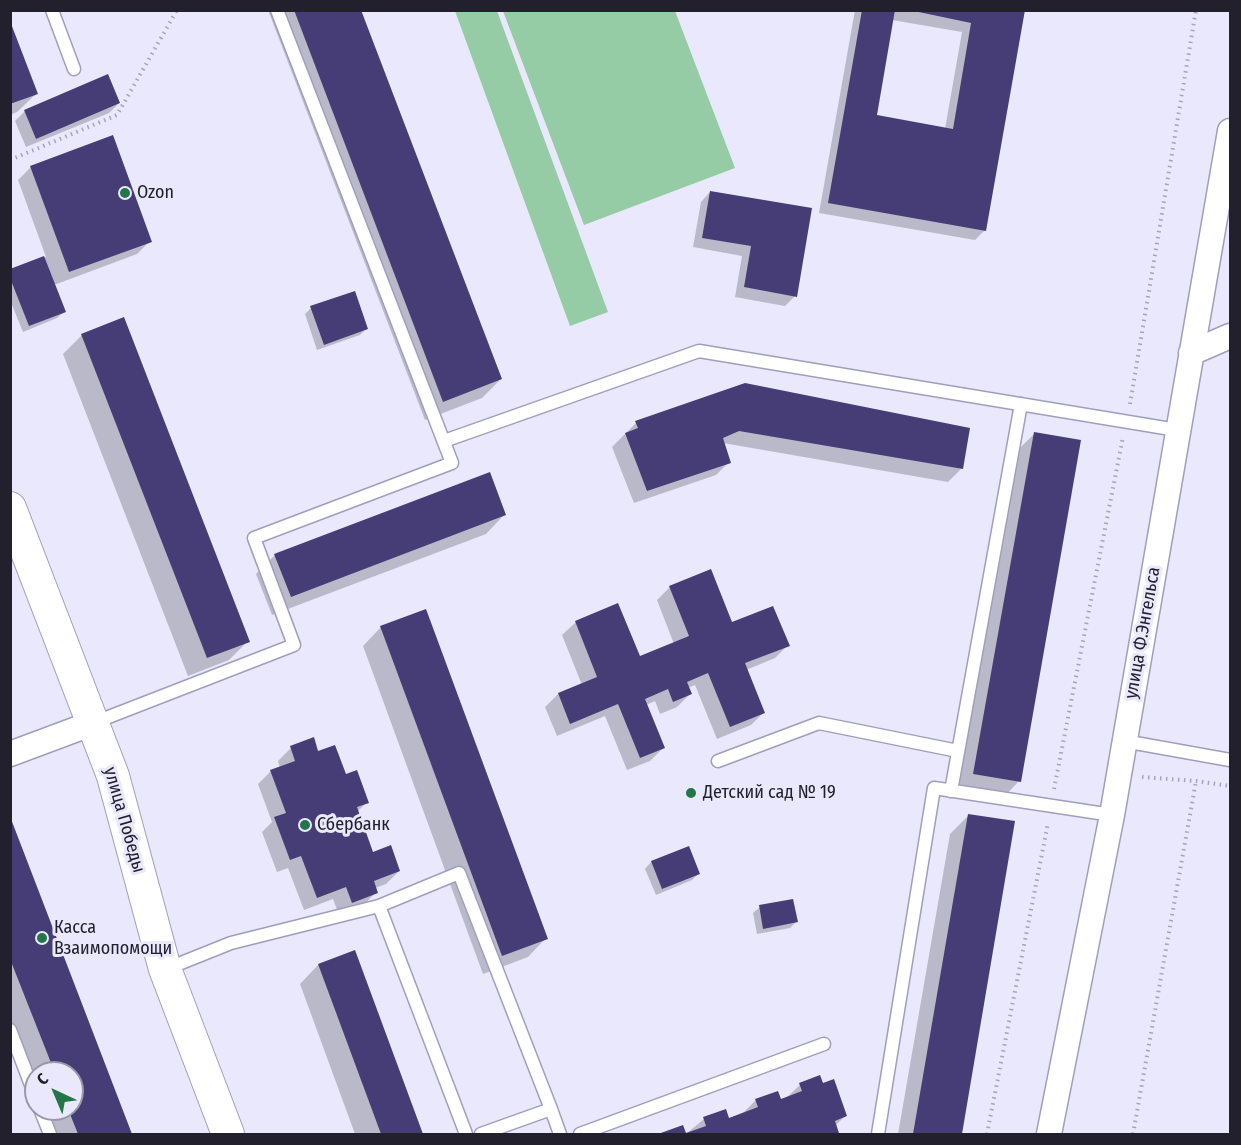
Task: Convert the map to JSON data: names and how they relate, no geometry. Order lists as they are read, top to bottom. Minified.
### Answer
{"streets":{"street":["улица Ф.Энгельса","улица Победы"]},"places":["Ozon","Детский сад № 19","Сбербанк","Касса Взаимопомощи"],"north":"top left"}
